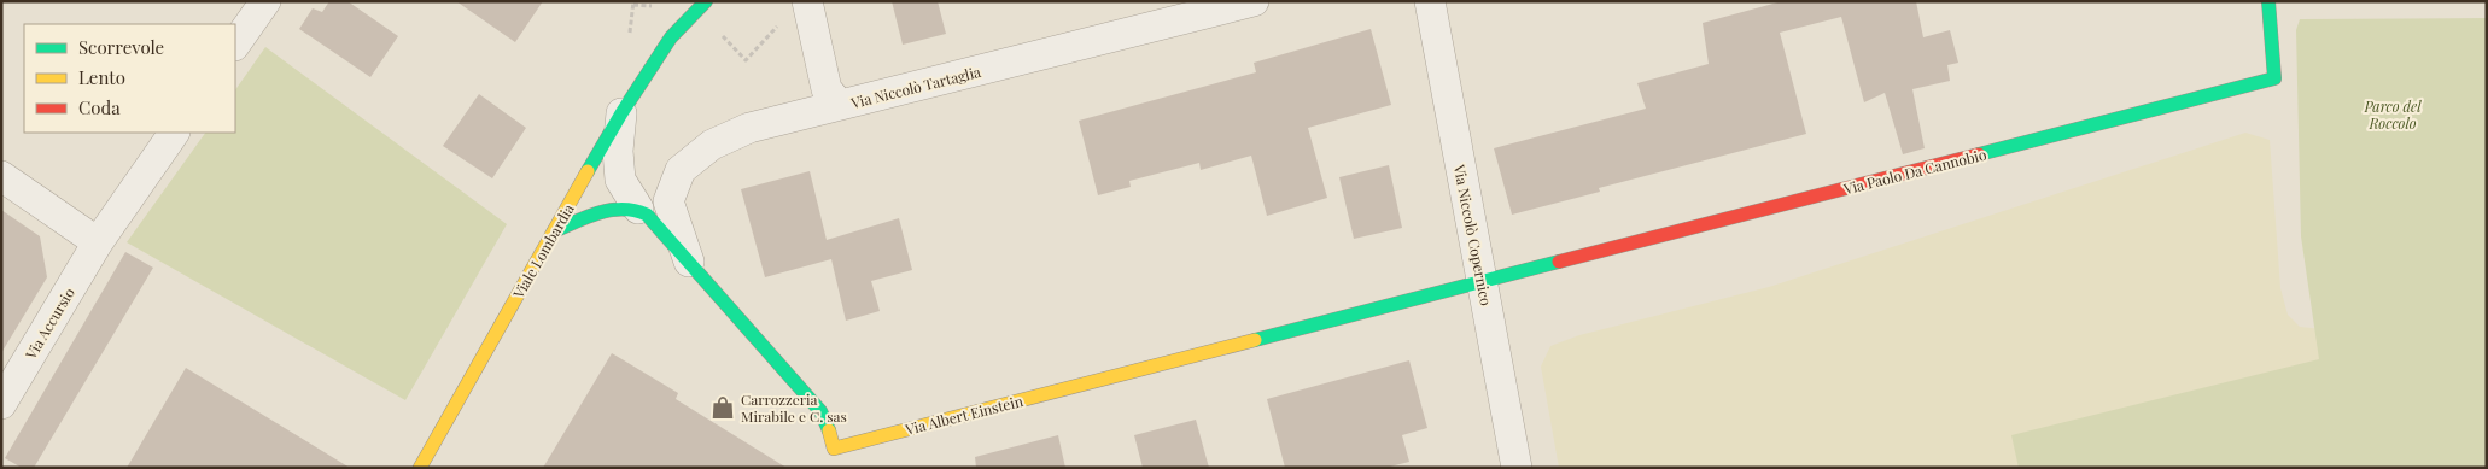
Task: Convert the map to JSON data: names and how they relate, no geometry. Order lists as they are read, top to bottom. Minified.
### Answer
{"streets":{"street":["Via Niccolò Tartaglia","Via Paolo Da Cannobio","Via Niccolò Copernico","Viale Lombardia","Via Accursio","Via Albert Einstein"]},"crossings":[["Via Niccolò Tartaglia","Via Albert Einstein"],["Via Paolo Da Cannobio","Via Niccolò Copernico"],["Via Paolo Da Cannobio","Via Albert Einstein"],["Via Niccolò Copernico","Via Albert Einstein"]],"parks":["Parco del Roccolo"],"places":{"shop":["Carrozzeria Mirabile e C. sas"]},"legend":["Scorrevole","Lento","Coda"]}
